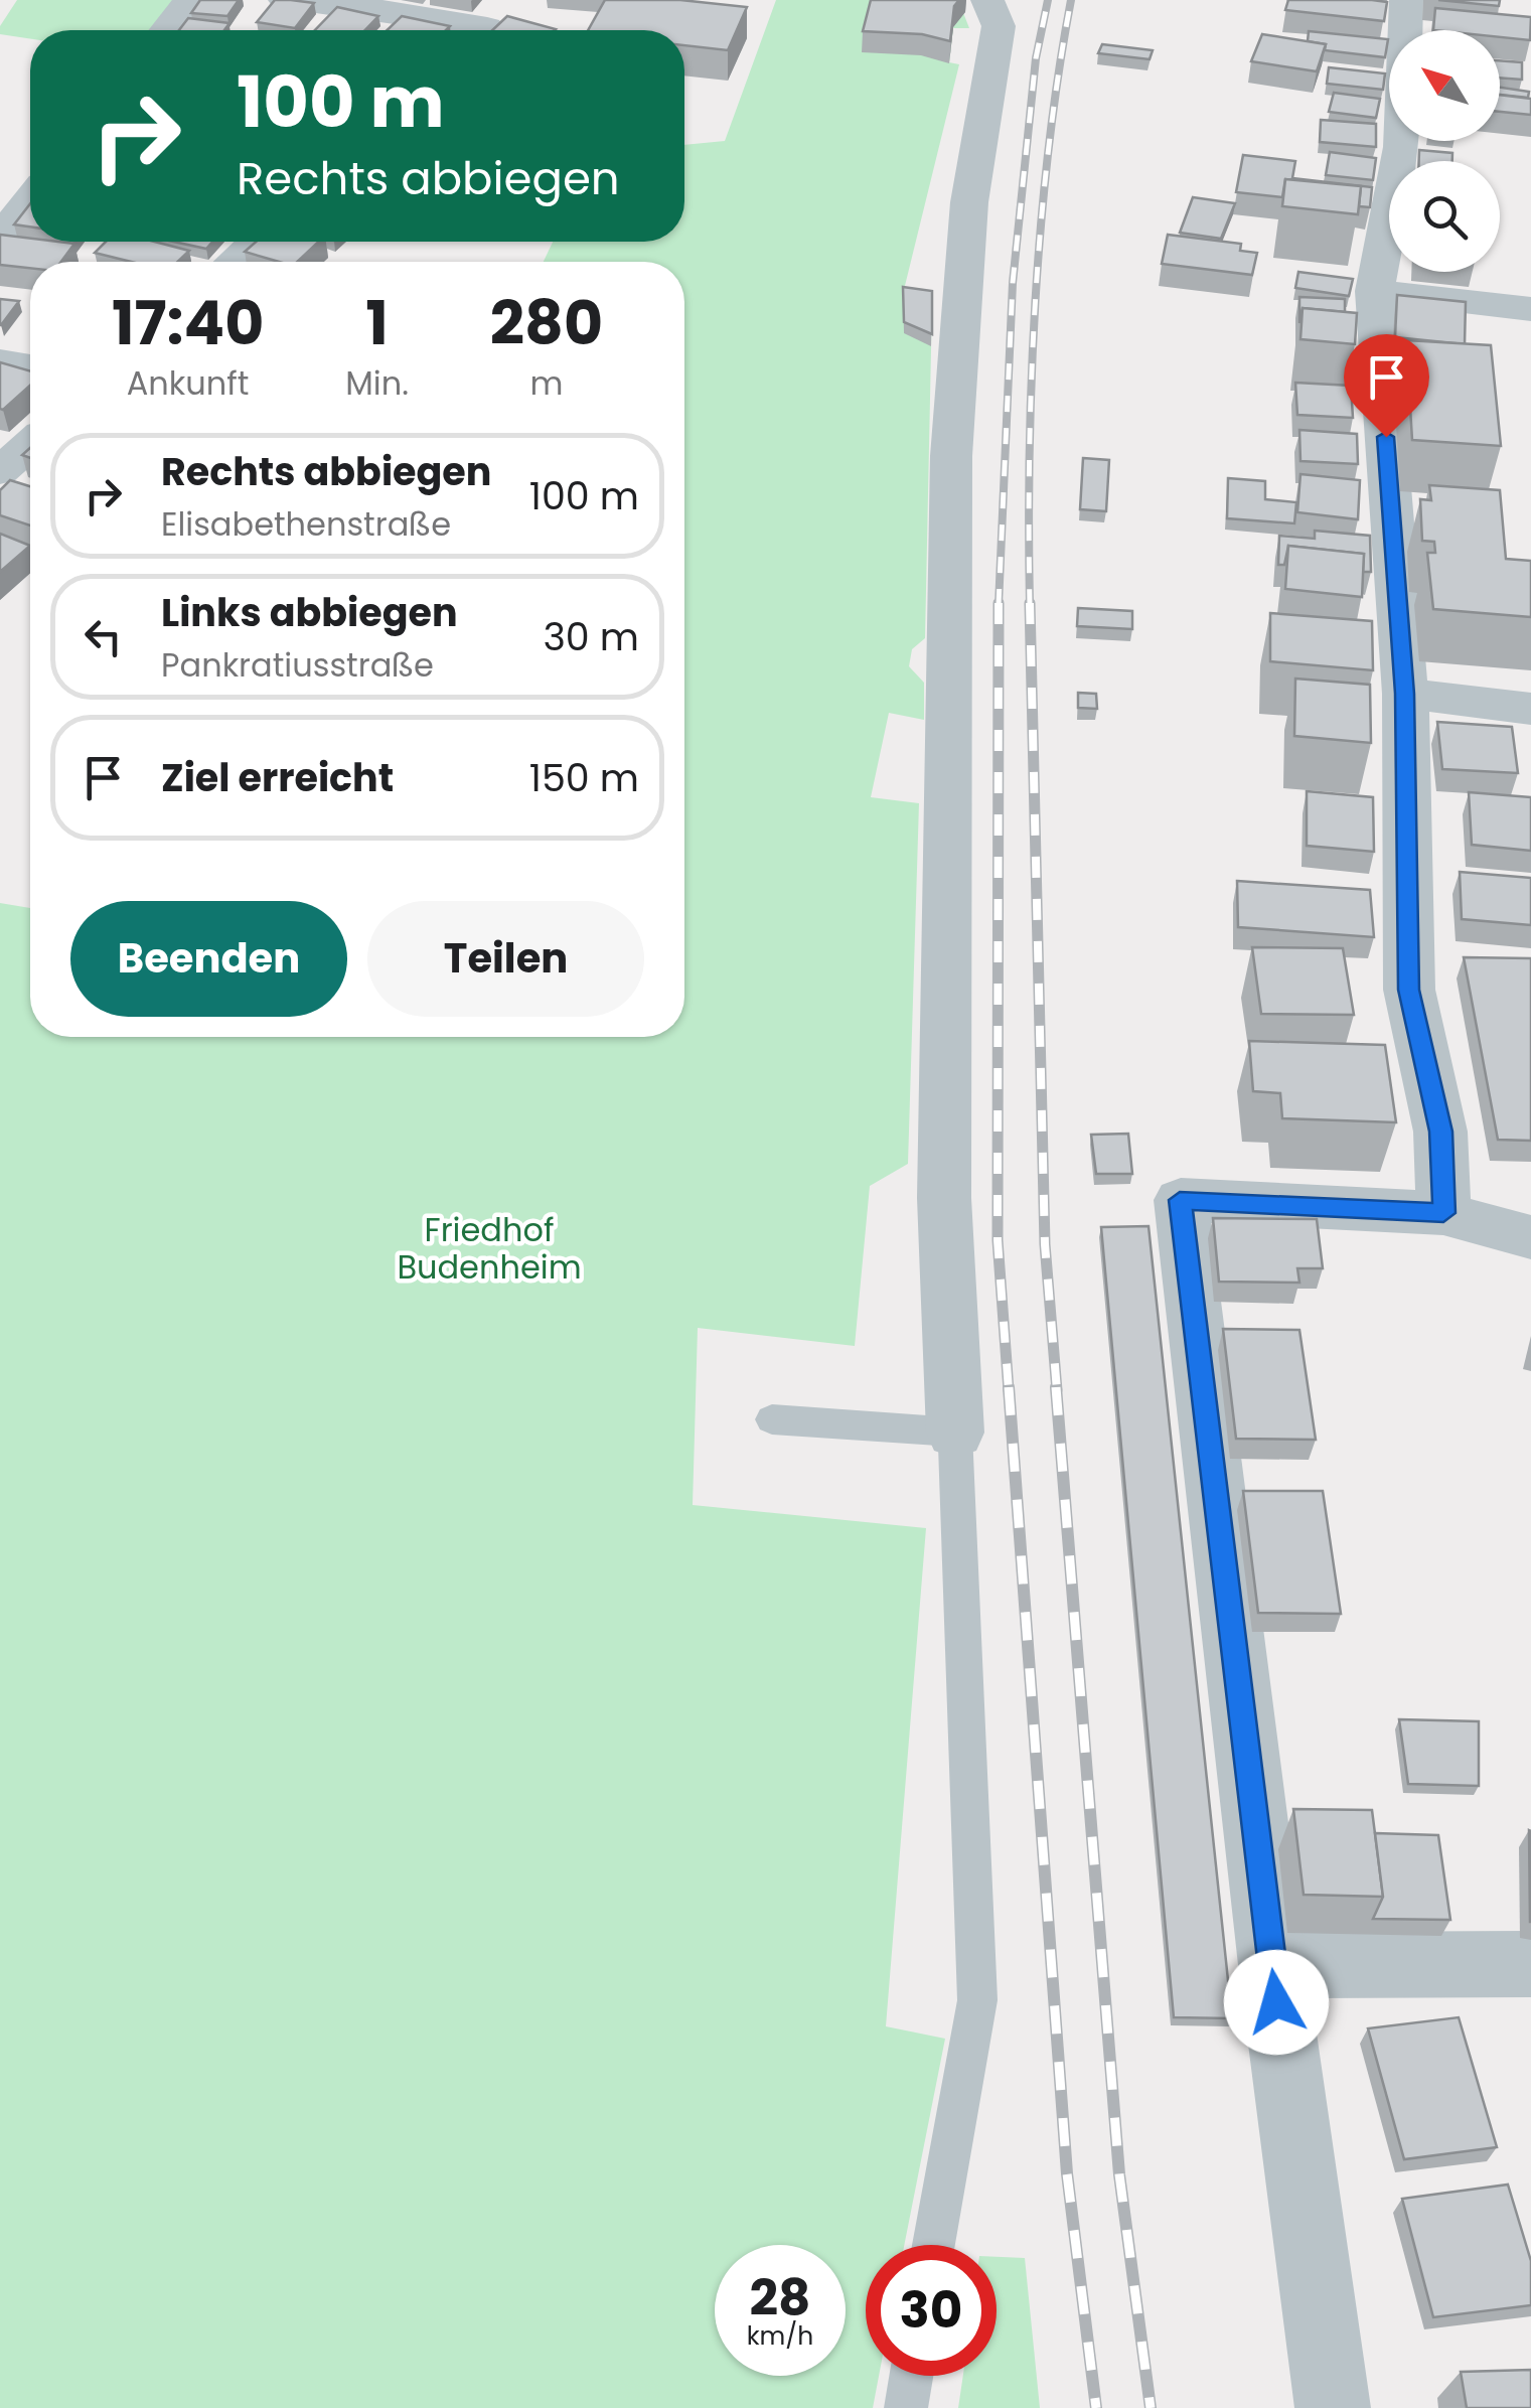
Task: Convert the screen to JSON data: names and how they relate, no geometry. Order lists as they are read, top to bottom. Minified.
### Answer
{"parks":["Friedhof Budenheim"],"north":"top left","page":{"turn":["100 m","Rechts abbiegen"],"eta":["17:40","Ankunft","1","Min.","280","m"],"list":[{"name":"Rechts abbiegen","note":"Elisabethenstraße","value":"100 m"},{"name":"Links abbiegen","note":"Pankratiusstraße","value":"30 m"},{"name":"Ziel erreicht","value":"150 m"}],"buttons":["Beenden","Teilen"],"speed":"28 km/h","limit":"30"}}
